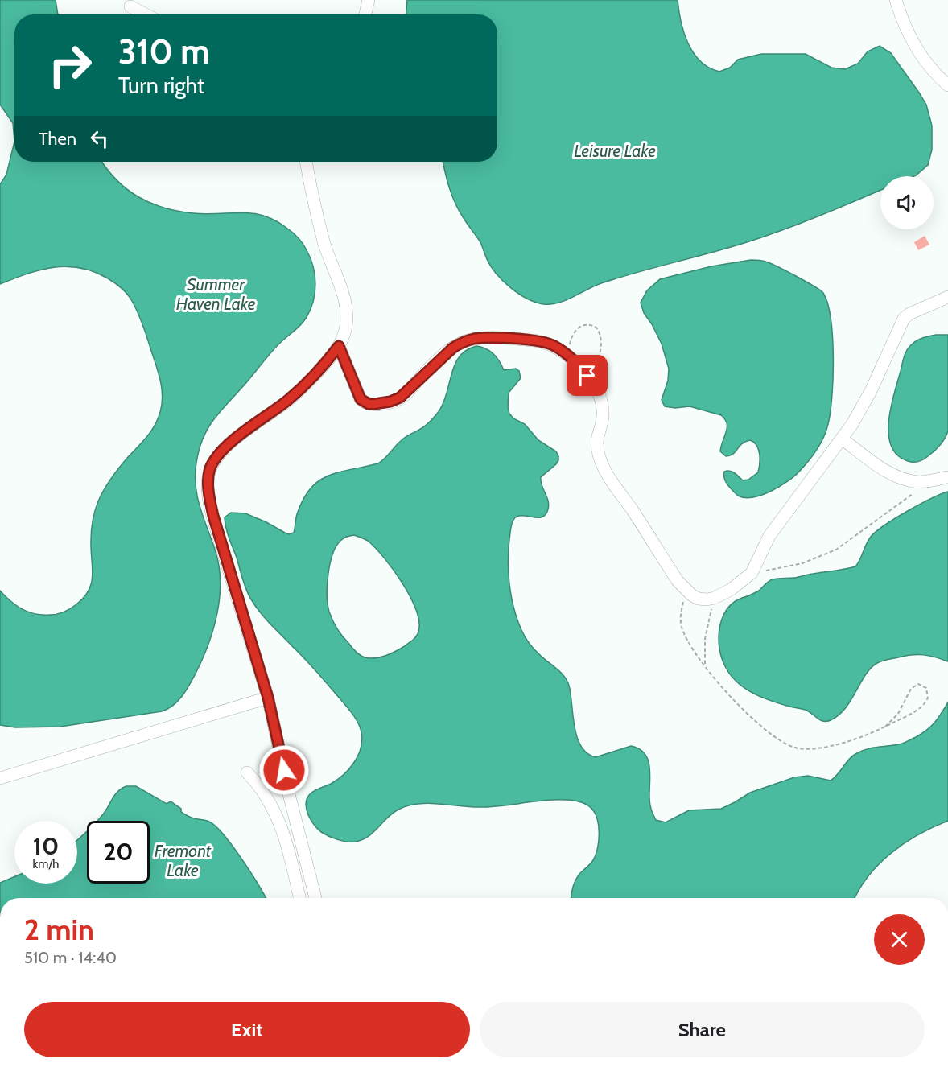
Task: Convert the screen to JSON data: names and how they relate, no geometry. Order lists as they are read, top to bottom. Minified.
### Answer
{"water":["Leisure Lake","Summer Haven Lake","Fremont Lake"],"page":{"turn":["310 m","Turn right"],"then":"Then","speed":"10 km/h","limit":"20","heading":["2 min","510 m · 14:40"],"buttons":["Exit","Share"]}}
